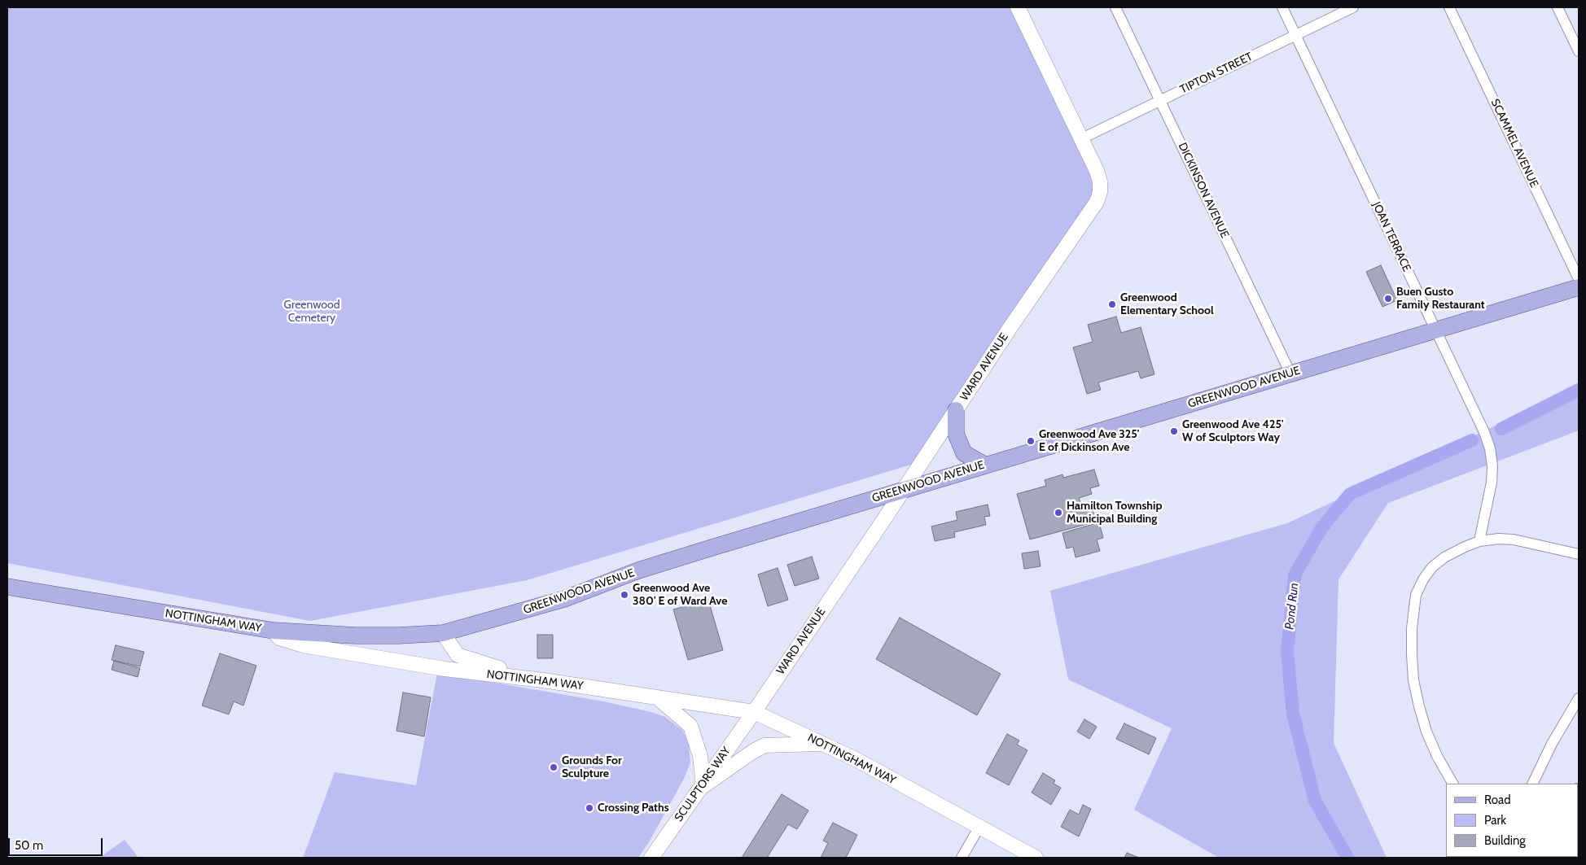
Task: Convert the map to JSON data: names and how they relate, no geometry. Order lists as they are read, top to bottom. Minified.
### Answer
{"streets":{"main road":["GREENWOOD AVENUE","NOTTINGHAM WAY"],"street":["TIPTON STREET","SCAMMEL AVENUE","DICKINSON AVENUE","JOAN TERRACE","WARD AVENUE","SCULPTORS WAY"]},"crossings":[["TIPTON STREET","DICKINSON AVENUE"],["TIPTON STREET","JOAN TERRACE"],["TIPTON STREET","WARD AVENUE"],["DICKINSON AVENUE","GREENWOOD AVENUE"],["JOAN TERRACE","GREENWOOD AVENUE"],["WARD AVENUE","GREENWOOD AVENUE"],["WARD AVENUE","NOTTINGHAM WAY"],["WARD AVENUE","SCULPTORS WAY"],["GREENWOOD AVENUE","NOTTINGHAM WAY"],["NOTTINGHAM WAY","SCULPTORS WAY"]],"water":["Pond Run"],"parks":["Greenwood Cemetery"],"places":["Buen Gusto Family Restaurant","Greenwood Elementary School","Greenwood Ave 425' W of Sculptors Way","Greenwood Ave 325' E of Dickinson Ave","Hamilton Township Municipal Building","Greenwood Ave 380' E of Ward Ave","Grounds For Sculpture","Crossing Paths"],"legend":["Road","Park","Building"],"scale_bar":"50 m"}
